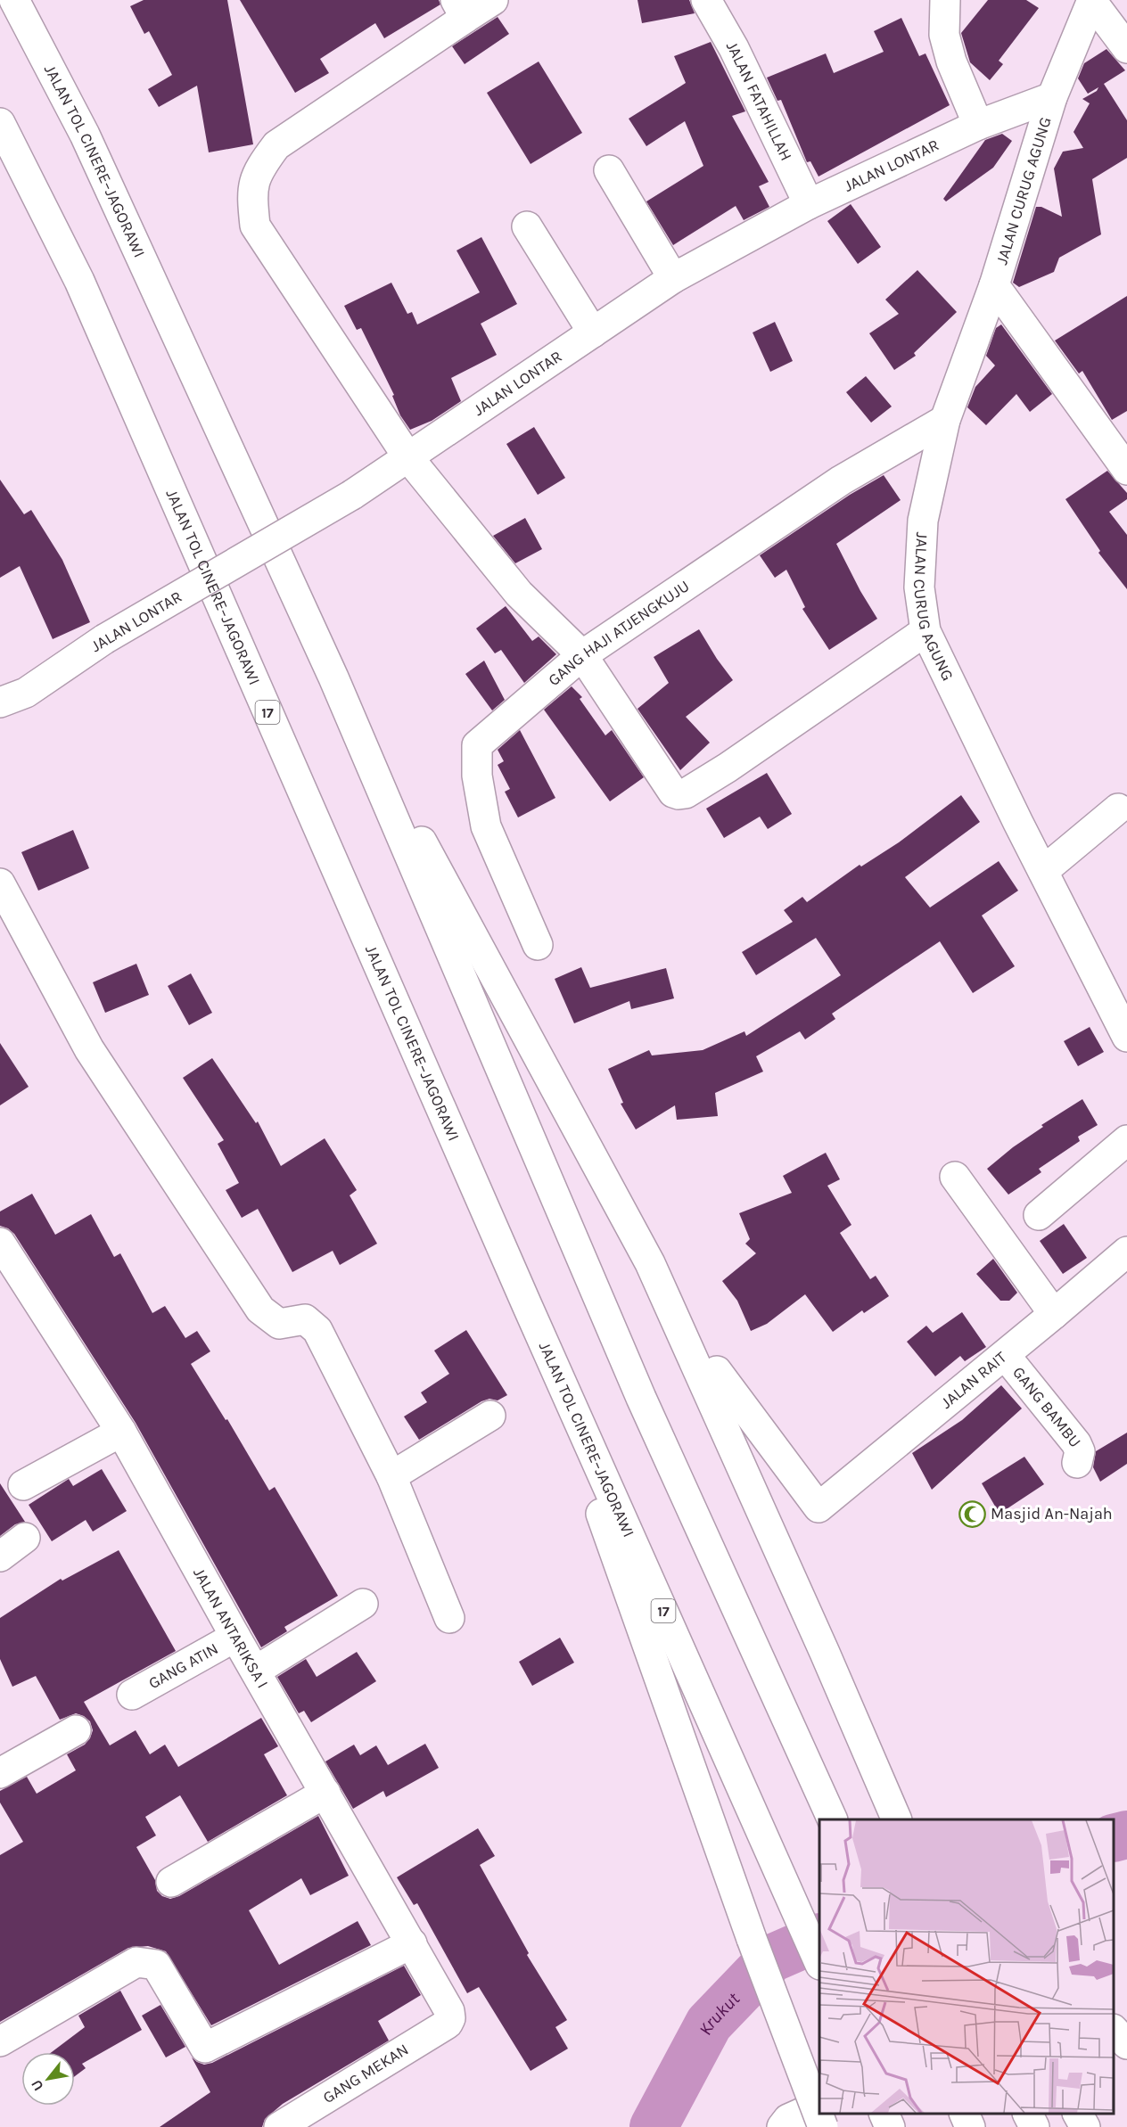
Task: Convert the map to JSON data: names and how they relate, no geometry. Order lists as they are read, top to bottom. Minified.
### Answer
{"streets":{"main road":["JALAN FATAHILLAH","JALAN TOL CINERE–JAGORAWI","JALAN LONTAR","JALAN CURUG AGUNG","GANG HAJI ATJENGKUJU","17","JALAN RAIT","GANG BAMBU","JALAN ANTARIKSA I","GANG ATIN","GANG MEKAN"]},"crossings":[["JALAN FATAHILLAH","JALAN LONTAR"],["JALAN LONTAR","JALAN CURUG AGUNG"],["JALAN CURUG AGUNG","GANG HAJI ATJENGKUJU"],["JALAN RAIT","GANG BAMBU"],["JALAN ANTARIKSA I","GANG ATIN"],["JALAN ANTARIKSA I","GANG MEKAN"]],"water":["Krukut"],"places":{"mosque":["Masjid An-Najah"]},"north":"bottom left"}
